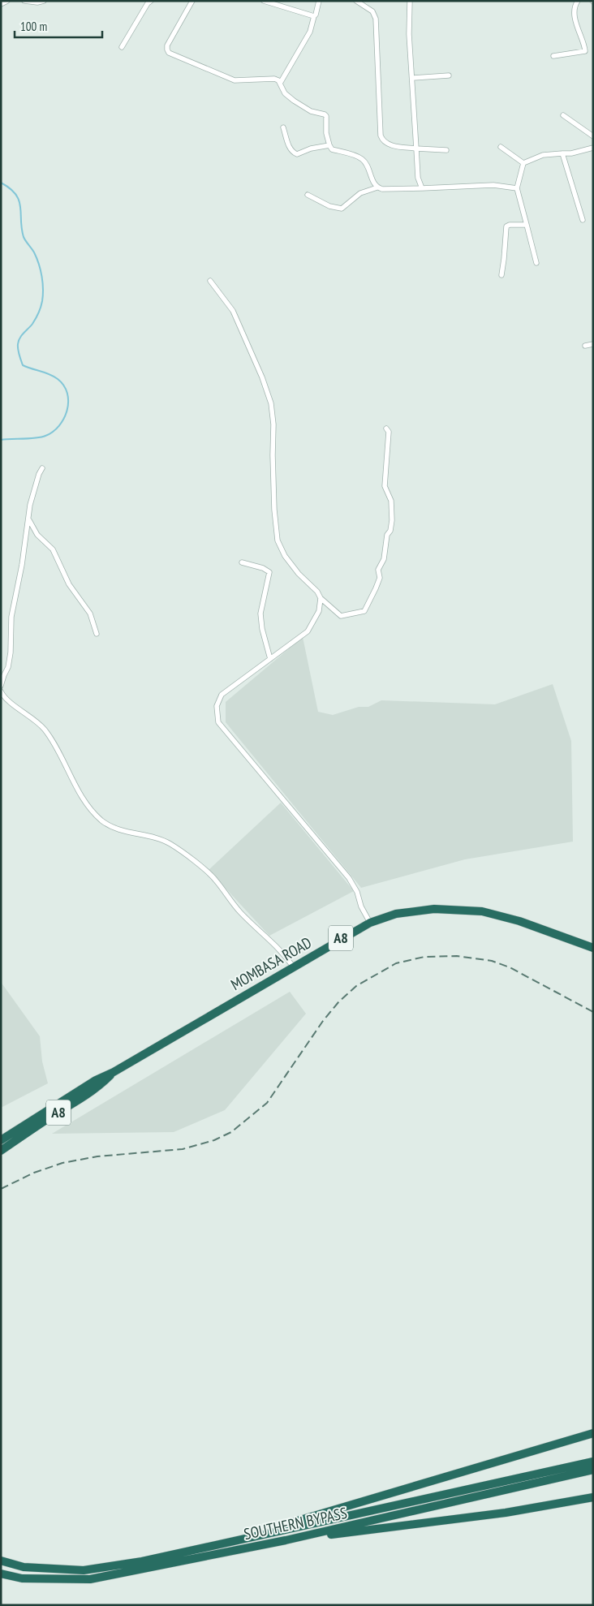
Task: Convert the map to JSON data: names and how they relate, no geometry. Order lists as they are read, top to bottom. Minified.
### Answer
{"streets":{"highway":["A8","MOMBASA ROAD","SOUTHERN BYPASS"]},"scale_bar":"100 m"}
